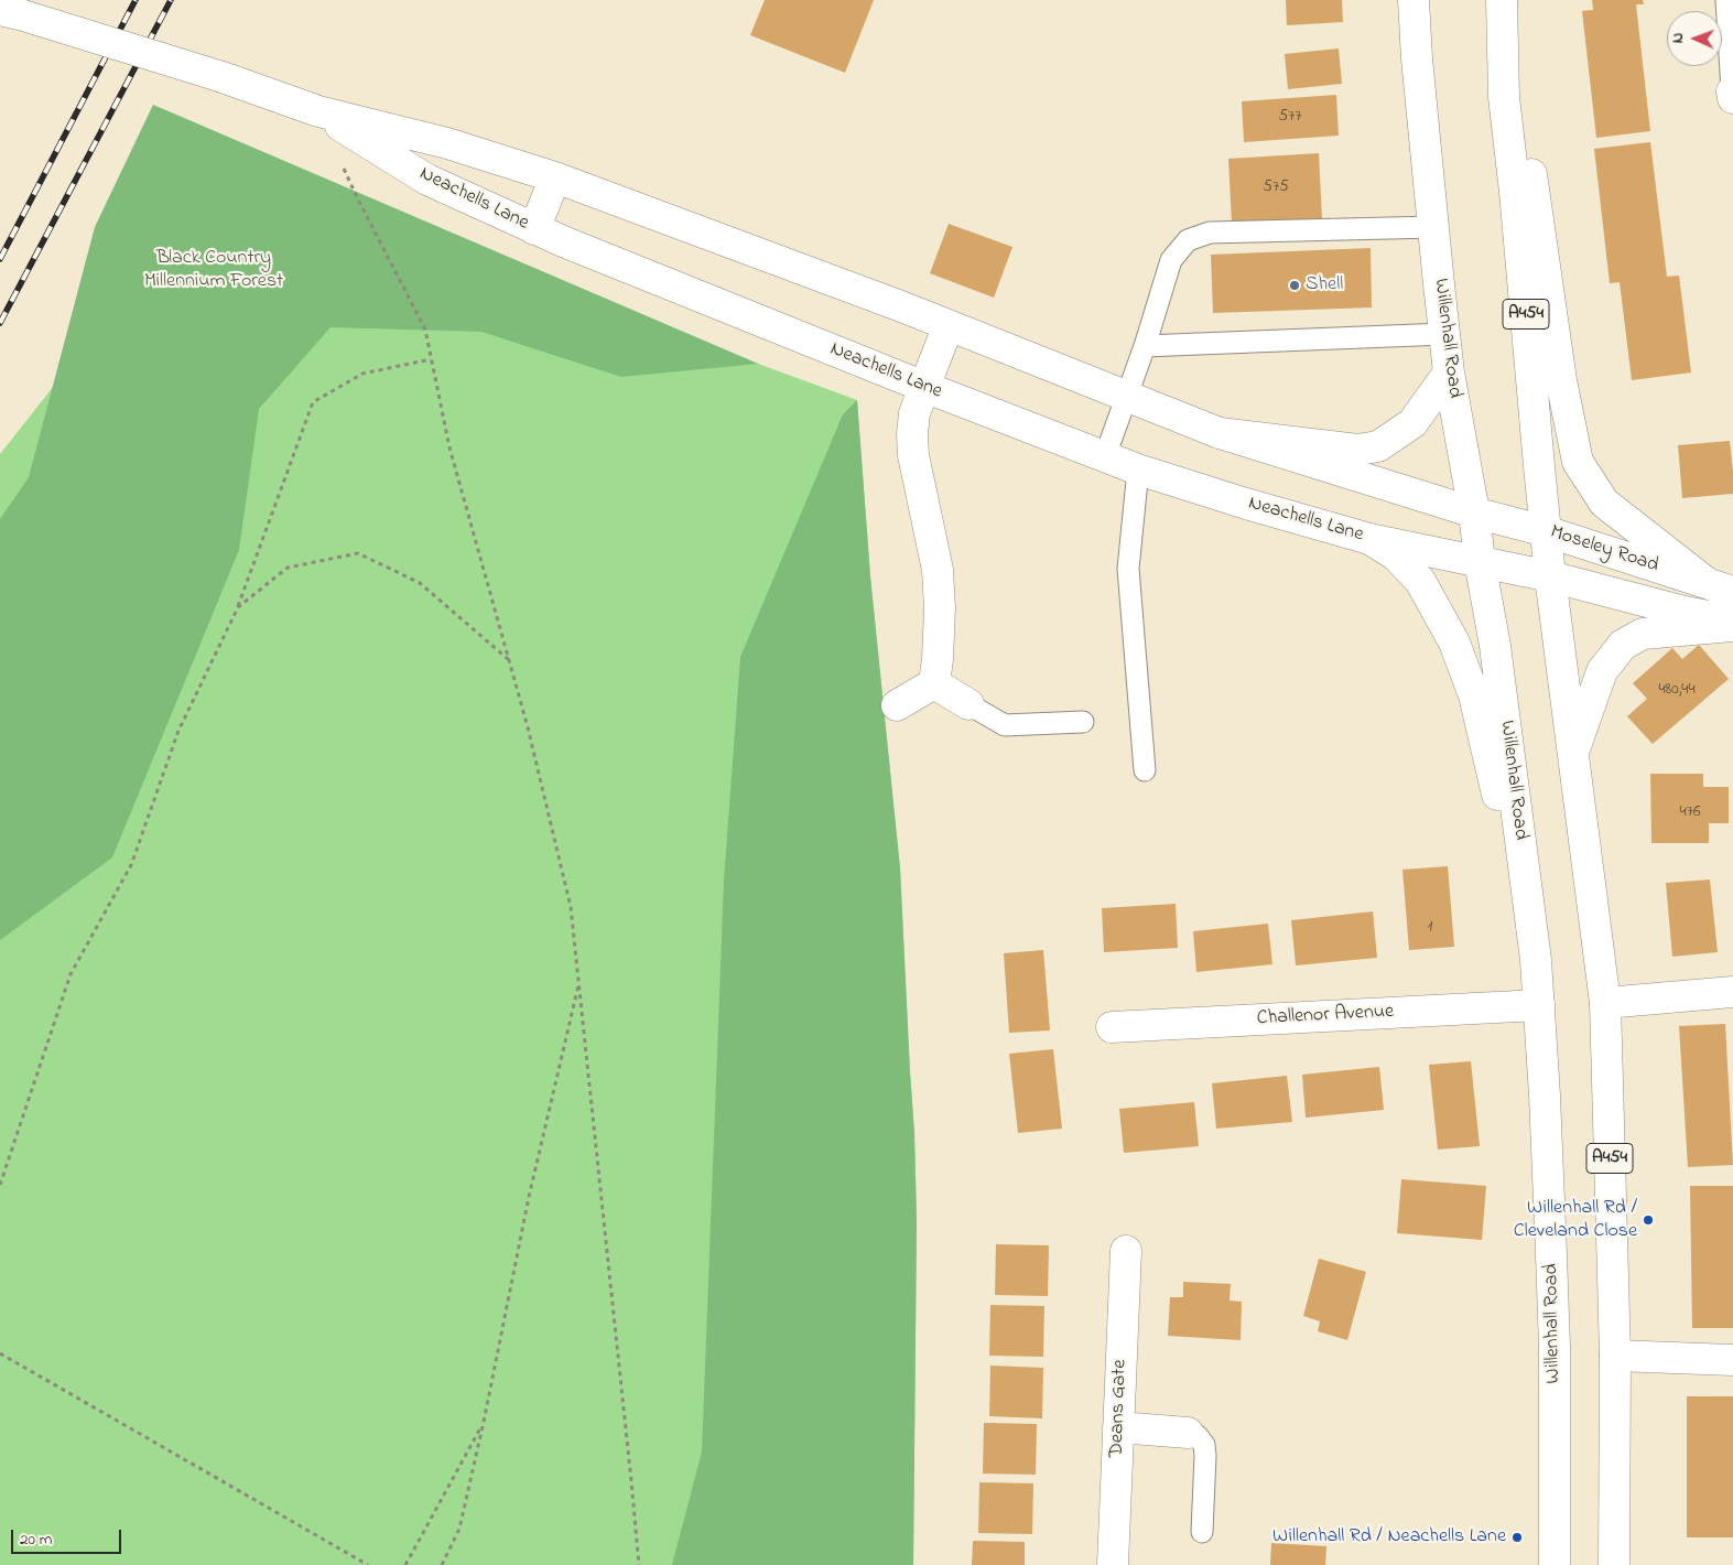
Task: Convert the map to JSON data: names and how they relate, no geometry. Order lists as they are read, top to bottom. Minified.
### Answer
{"streets":{"main road":["Neachells Lane","A454","Willenhall Road","Moseley Road","Challenor Avenue","Deans Gate"]},"crossings":[["Neachells Lane","Willenhall Road"],["Neachells Lane","Moseley Road"],["A454","Moseley Road"],["Willenhall Road","Moseley Road"],["Willenhall Road","Challenor Avenue"]],"parks":["Black Country Millennium Forest"],"places":["Shell","Willenhall Rd / Cleveland Close","Willenhall Rd / Neachells Lane"],"house_numbers":["577","575","480,44","476","1"],"scale_bar":"20 m","north":"left"}
